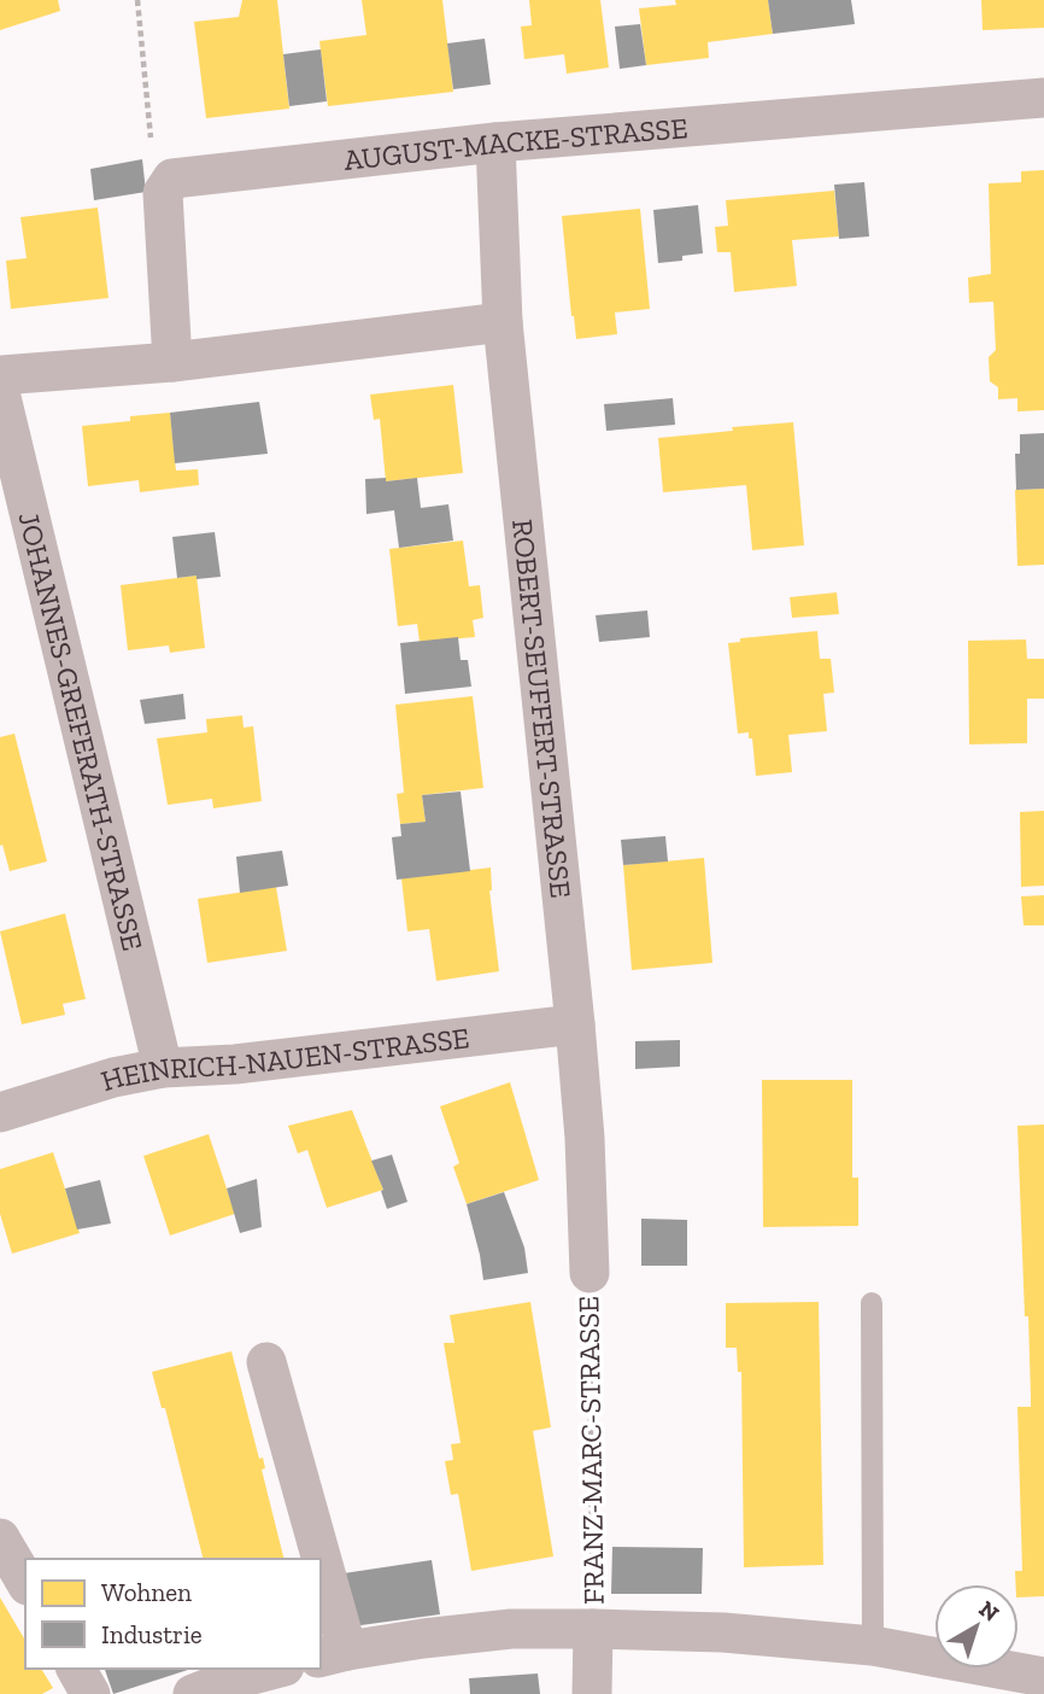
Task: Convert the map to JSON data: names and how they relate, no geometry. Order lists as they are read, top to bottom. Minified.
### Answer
{"streets":{"street":["AUGUST-MACKE-STRASSE","ROBERT-SEUFFERT-STRASSE","JOHANNES-GREFERATH-STRASSE","HEINRICH-NAUEN-STRASSE","FRANZ-MARC-STRASSE"]},"crossings":[["AUGUST-MACKE-STRASSE","ROBERT-SEUFFERT-STRASSE"],["ROBERT-SEUFFERT-STRASSE","HEINRICH-NAUEN-STRASSE"],["ROBERT-SEUFFERT-STRASSE","FRANZ-MARC-STRASSE"],["JOHANNES-GREFERATH-STRASSE","HEINRICH-NAUEN-STRASSE"]],"legend":["Wohnen","Industrie"],"north":"top right"}
